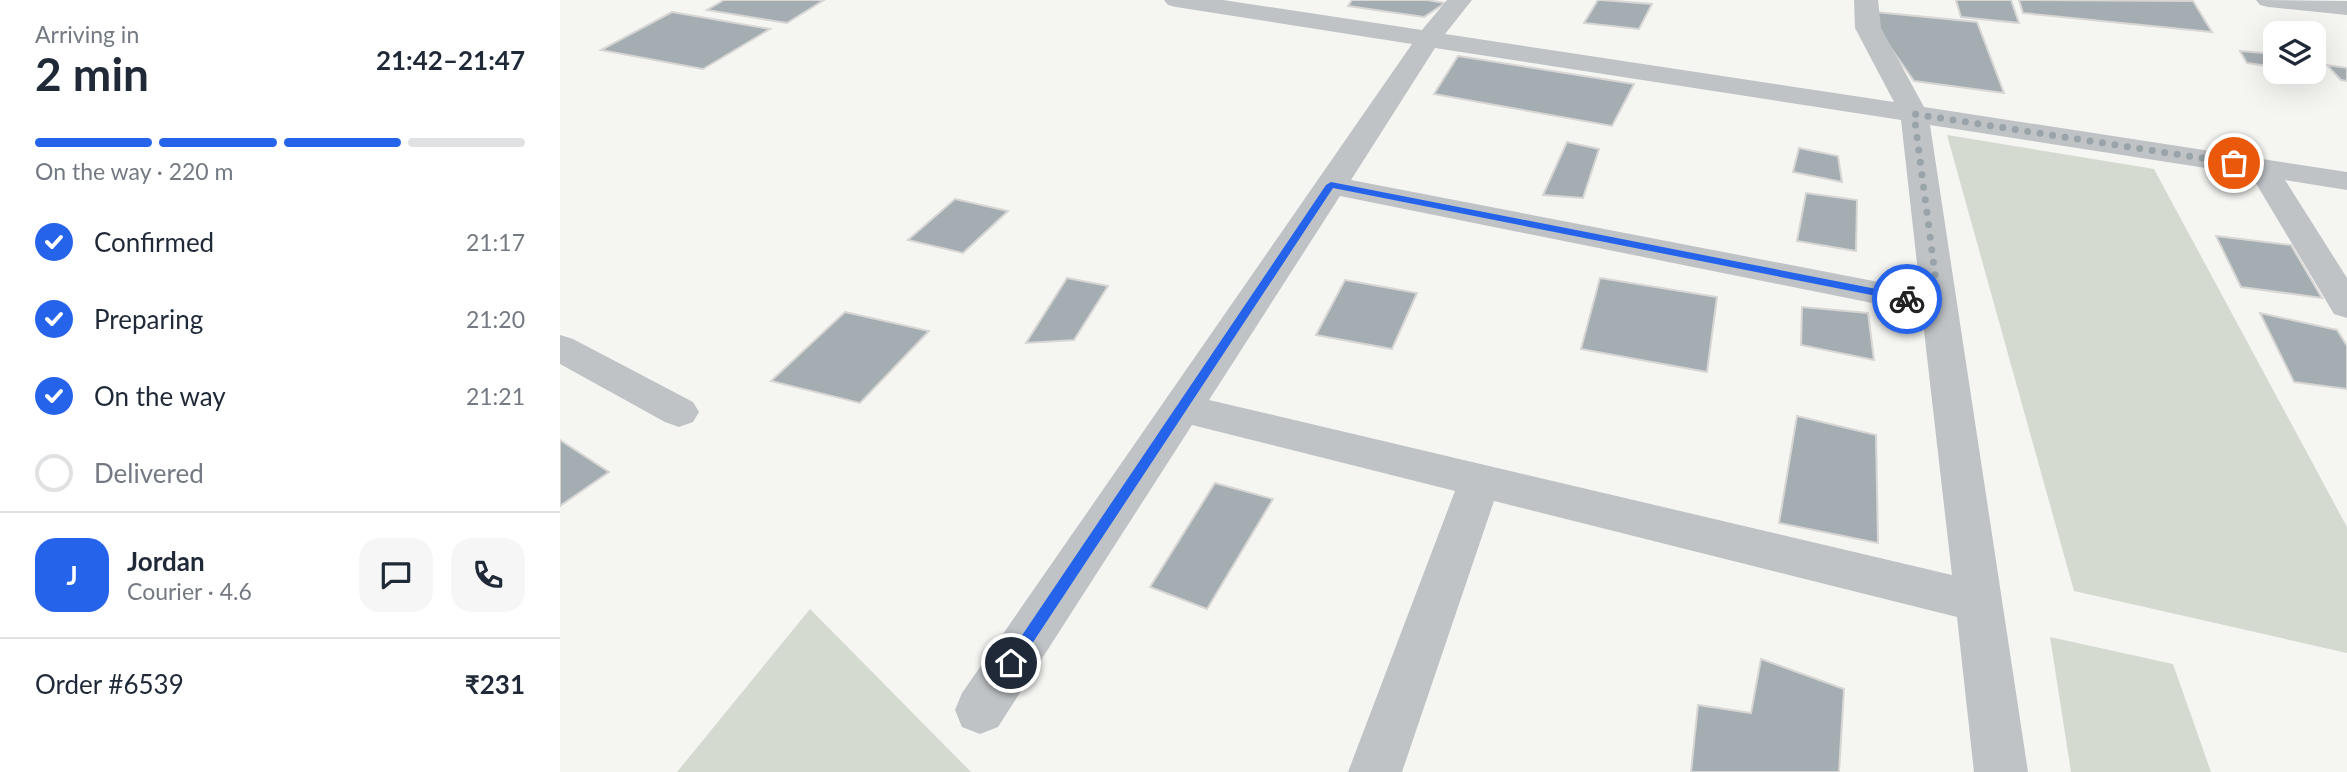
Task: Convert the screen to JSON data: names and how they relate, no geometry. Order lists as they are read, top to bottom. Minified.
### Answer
{"page":{"heading":["2 min","Arriving in","21:42–21:47"],"panel":["Jordan","Courier · 4.6","Order #6539","₹231"],"bar":"On the way · 220 m","list":[["Confirmed","21:17"],["Preparing","21:20"],["On the way","21:21"],"Delivered"],"round":"J"}}
